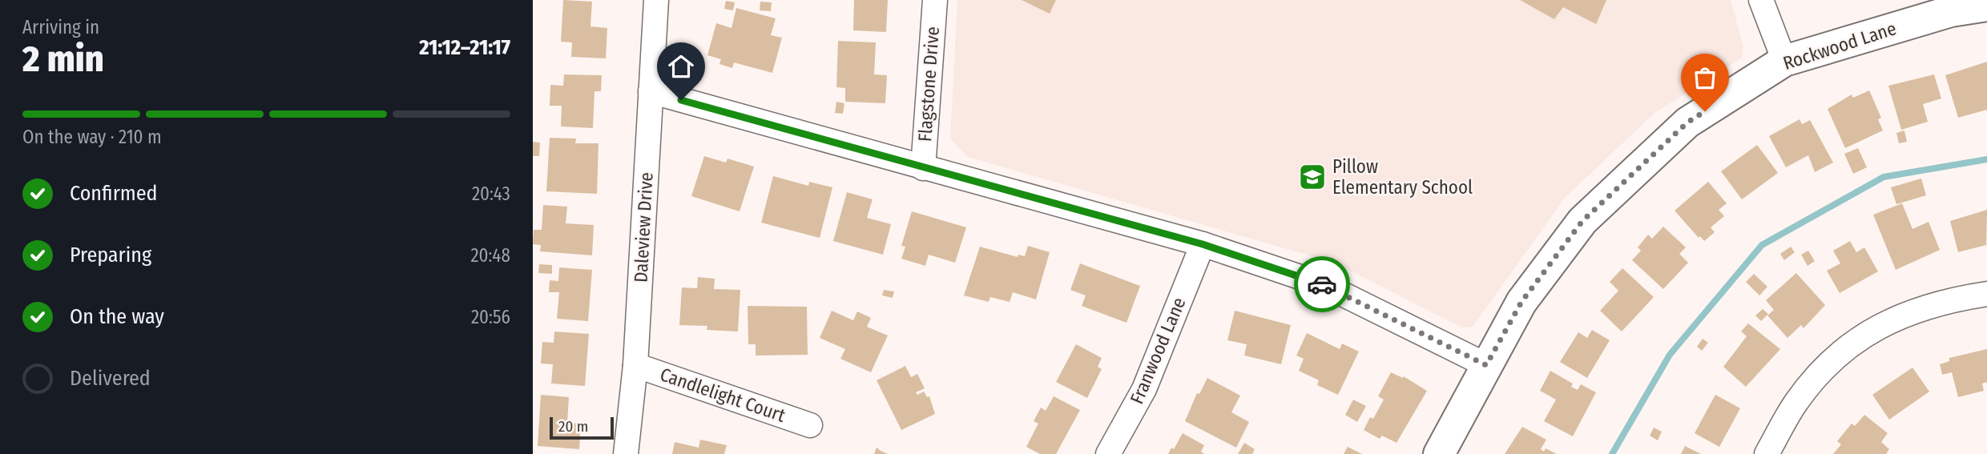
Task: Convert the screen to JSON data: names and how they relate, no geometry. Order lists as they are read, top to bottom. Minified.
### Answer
{"streets":{"street":["Rockwood Lane","Flagstone Drive","Daleview Drive","Franwood Lane","Candlelight Court"]},"crossings":[["Daleview Drive","Candlelight Court"]],"places":{"school or university":["Pillow Elementary School"]},"scale_bar":"20 m","page":{"heading":["2 min","Arriving in","21:12–21:17"],"bar":"On the way · 210 m","list":[["Confirmed","20:43"],["Preparing","20:48"],["On the way","20:56"],"Delivered"],"scale":"20 m"}}
